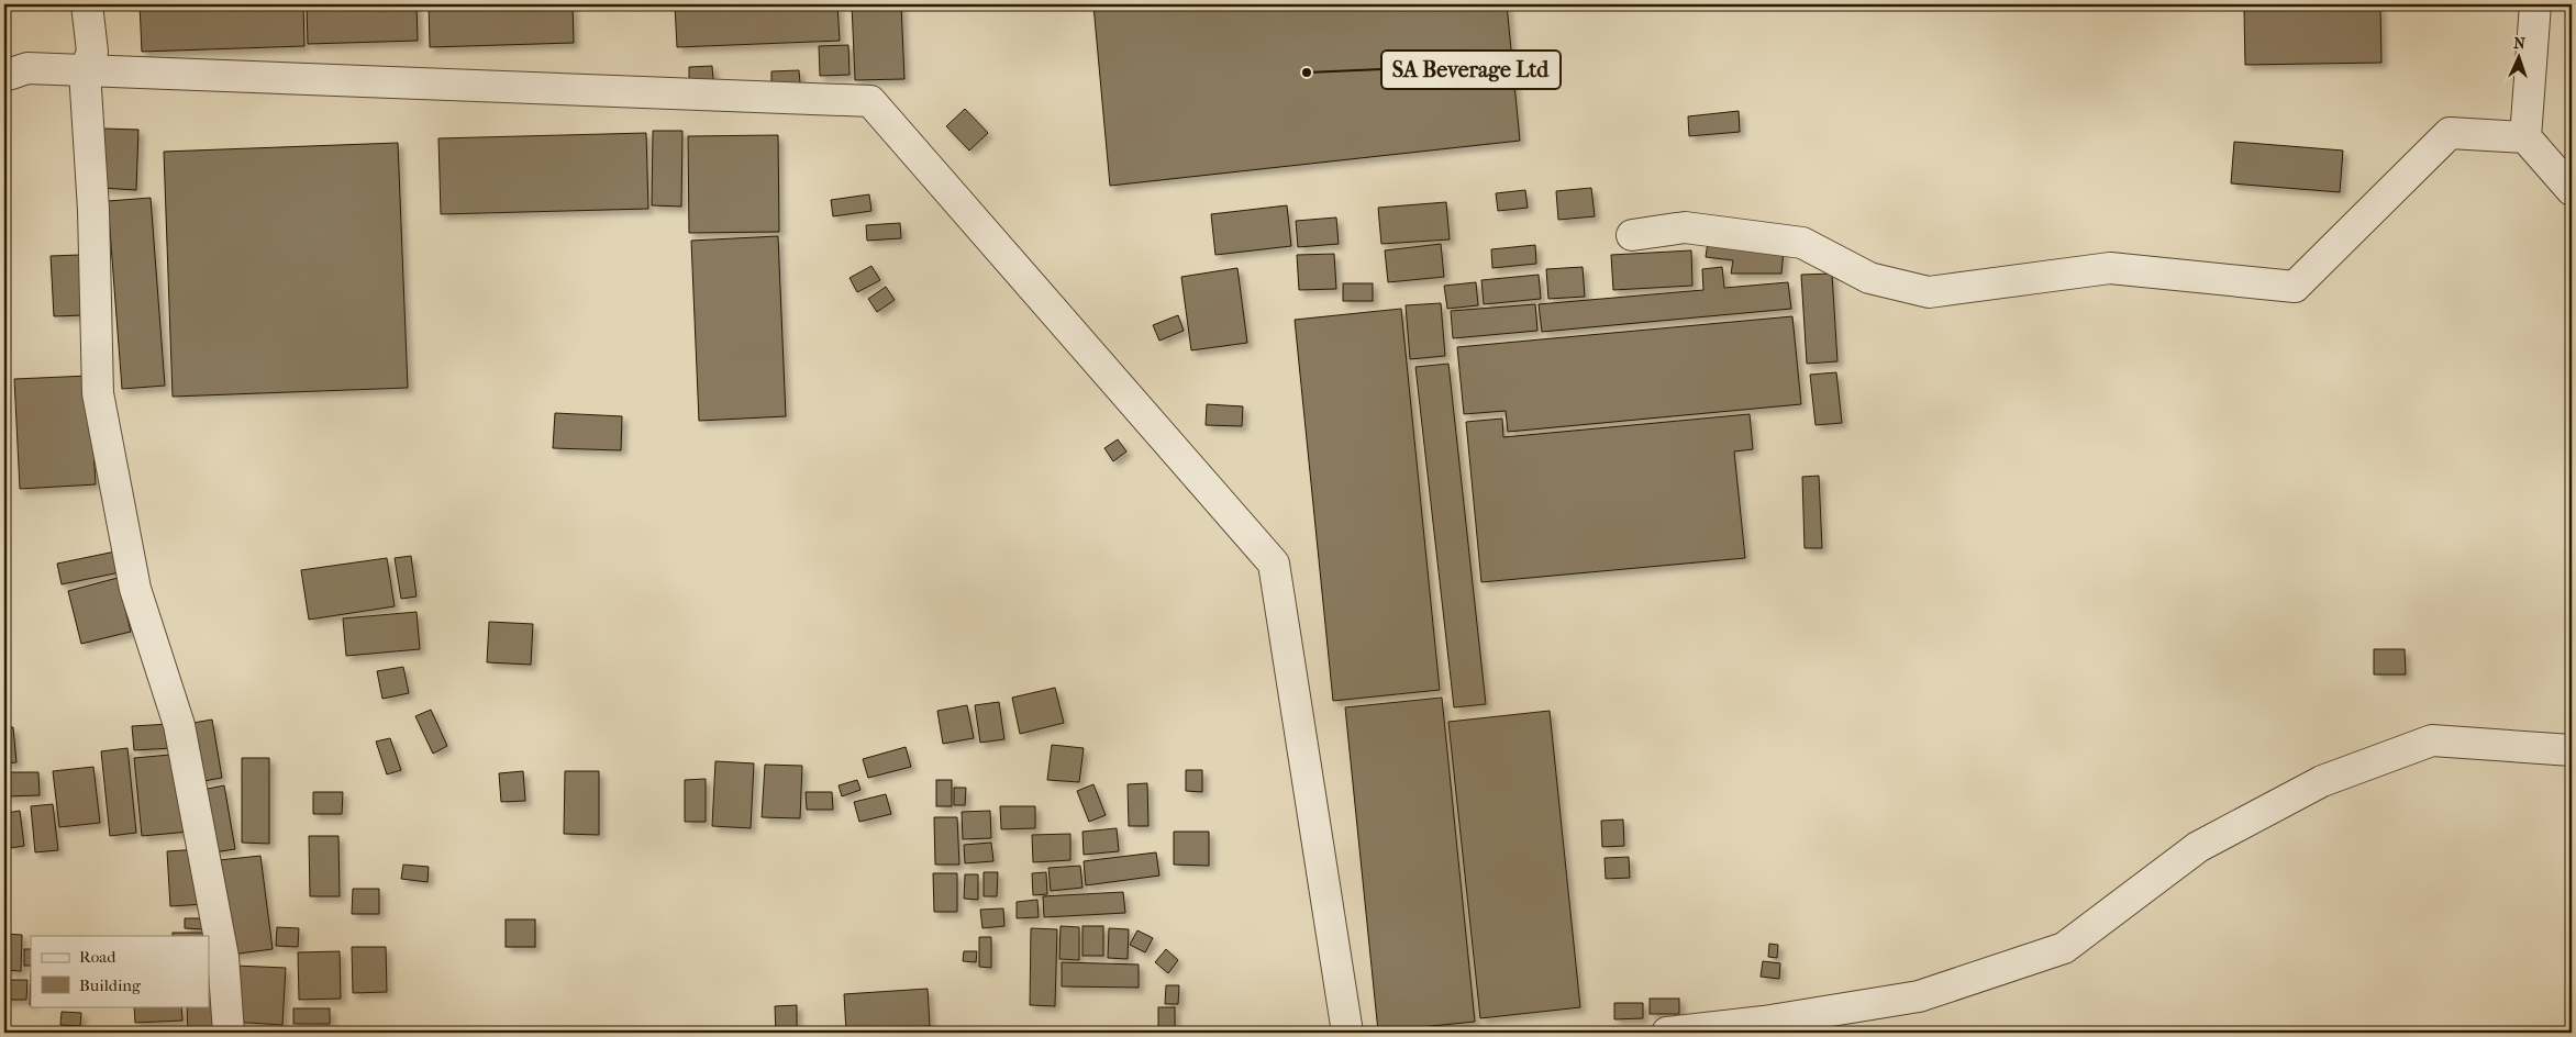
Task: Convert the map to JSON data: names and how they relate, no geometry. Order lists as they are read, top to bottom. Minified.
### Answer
{"places":["SA Beverage Ltd"],"legend":["Road","Building"],"north":"top"}
